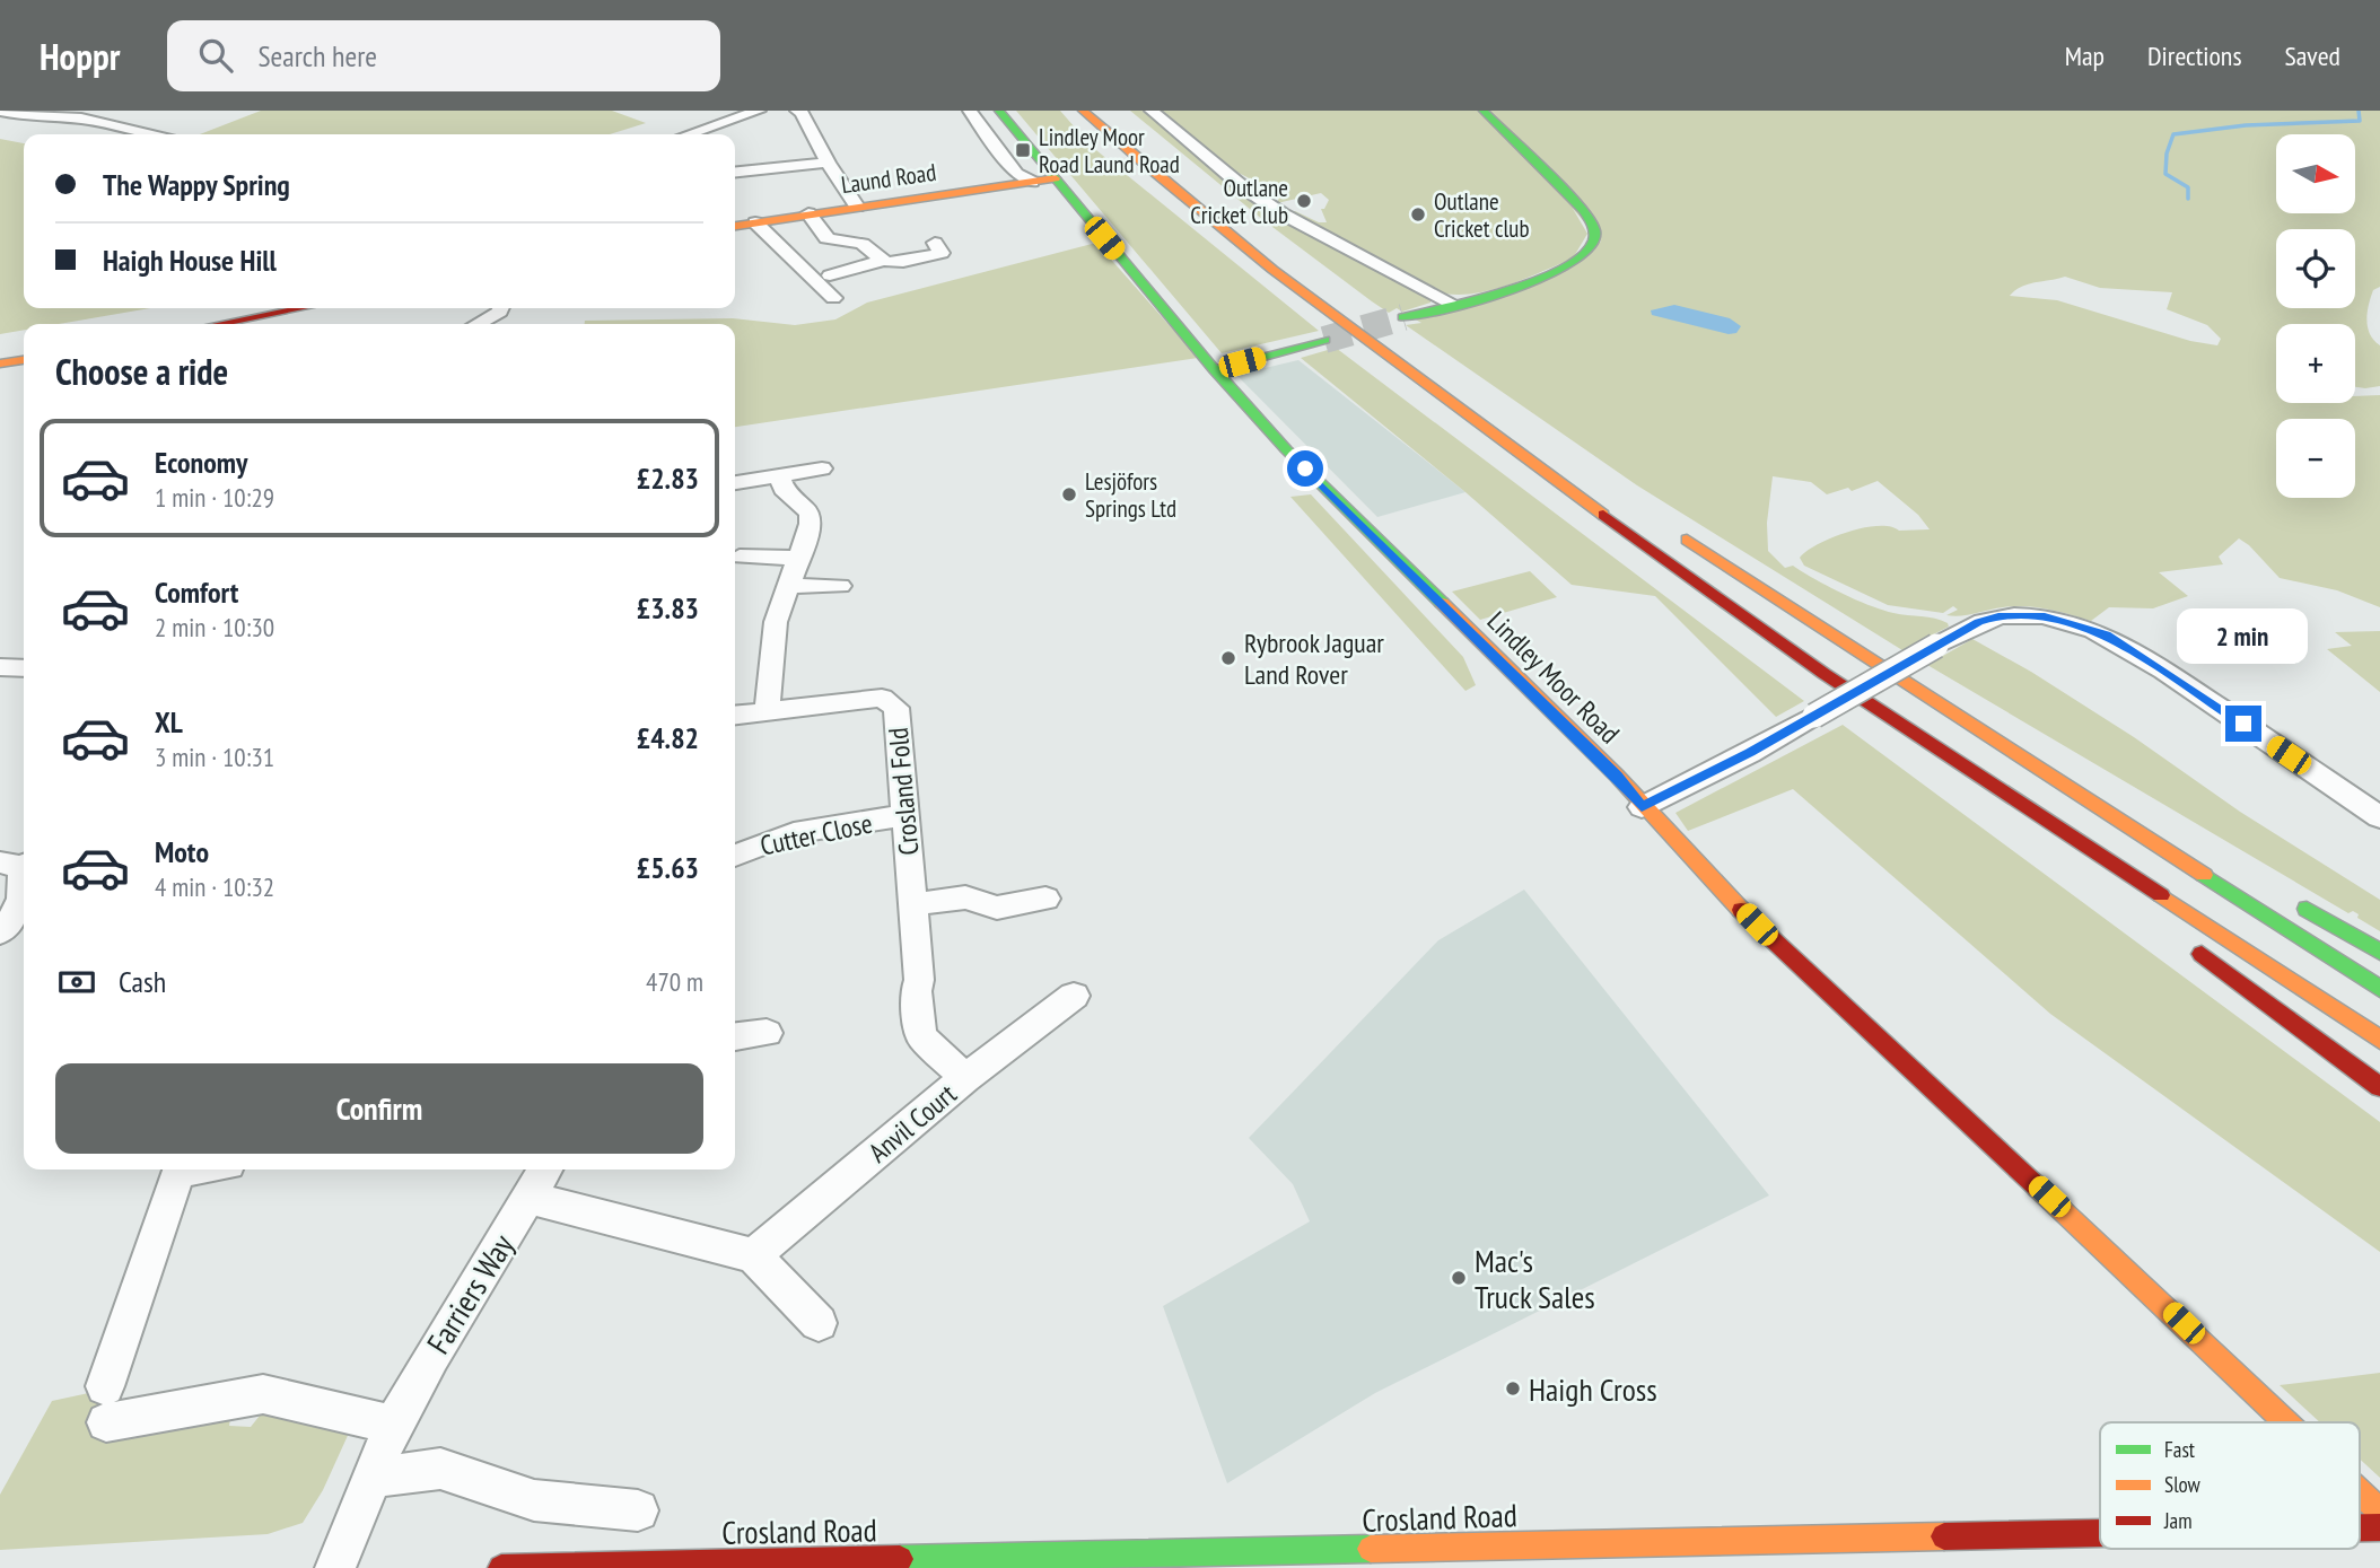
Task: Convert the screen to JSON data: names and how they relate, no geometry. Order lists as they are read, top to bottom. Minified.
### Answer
{"streets":{"main road":["Laund Road","Lindley Moor Road","Crosland Road"],"street":["Crosland Fold","Cutter Close","Anvil Court","Farriers Way"]},"crossings":[["Laund Road","Lindley Moor Road"],["Crosland Fold","Cutter Close"],["Crosland Fold","Anvil Court"]],"places":{"transit":["Lindley Moor Road Laund Road"],"other":["Outlane Cricket Club","Outlane Cricket club","Lesjöfors Springs Ltd","Rybrook Jaguar Land Rover","Mac's Truck Sales","Haigh Cross"]},"legend":["Fast","Slow","Jam"],"north":"right","page":{"header":"Hoppr","search":"Search here","nav":["Map","Directions","Saved"],"map_buttons":["+","−"],"banner":["The Wappy Spring","Haigh House Hill"],"heading":"Choose a ride","list":[{"name":"Economy","note":"1 min · 10:29","value":"£2.83"},{"name":"Comfort","note":"2 min · 10:30","value":"£3.83"},{"name":"XL","note":"3 min · 10:31","value":"£4.82"},{"name":"Moto","note":"4 min · 10:32","value":"£5.63"}],"bubble":"2 min","pay":["Cash","470 m"],"buttons":"Confirm"}}
